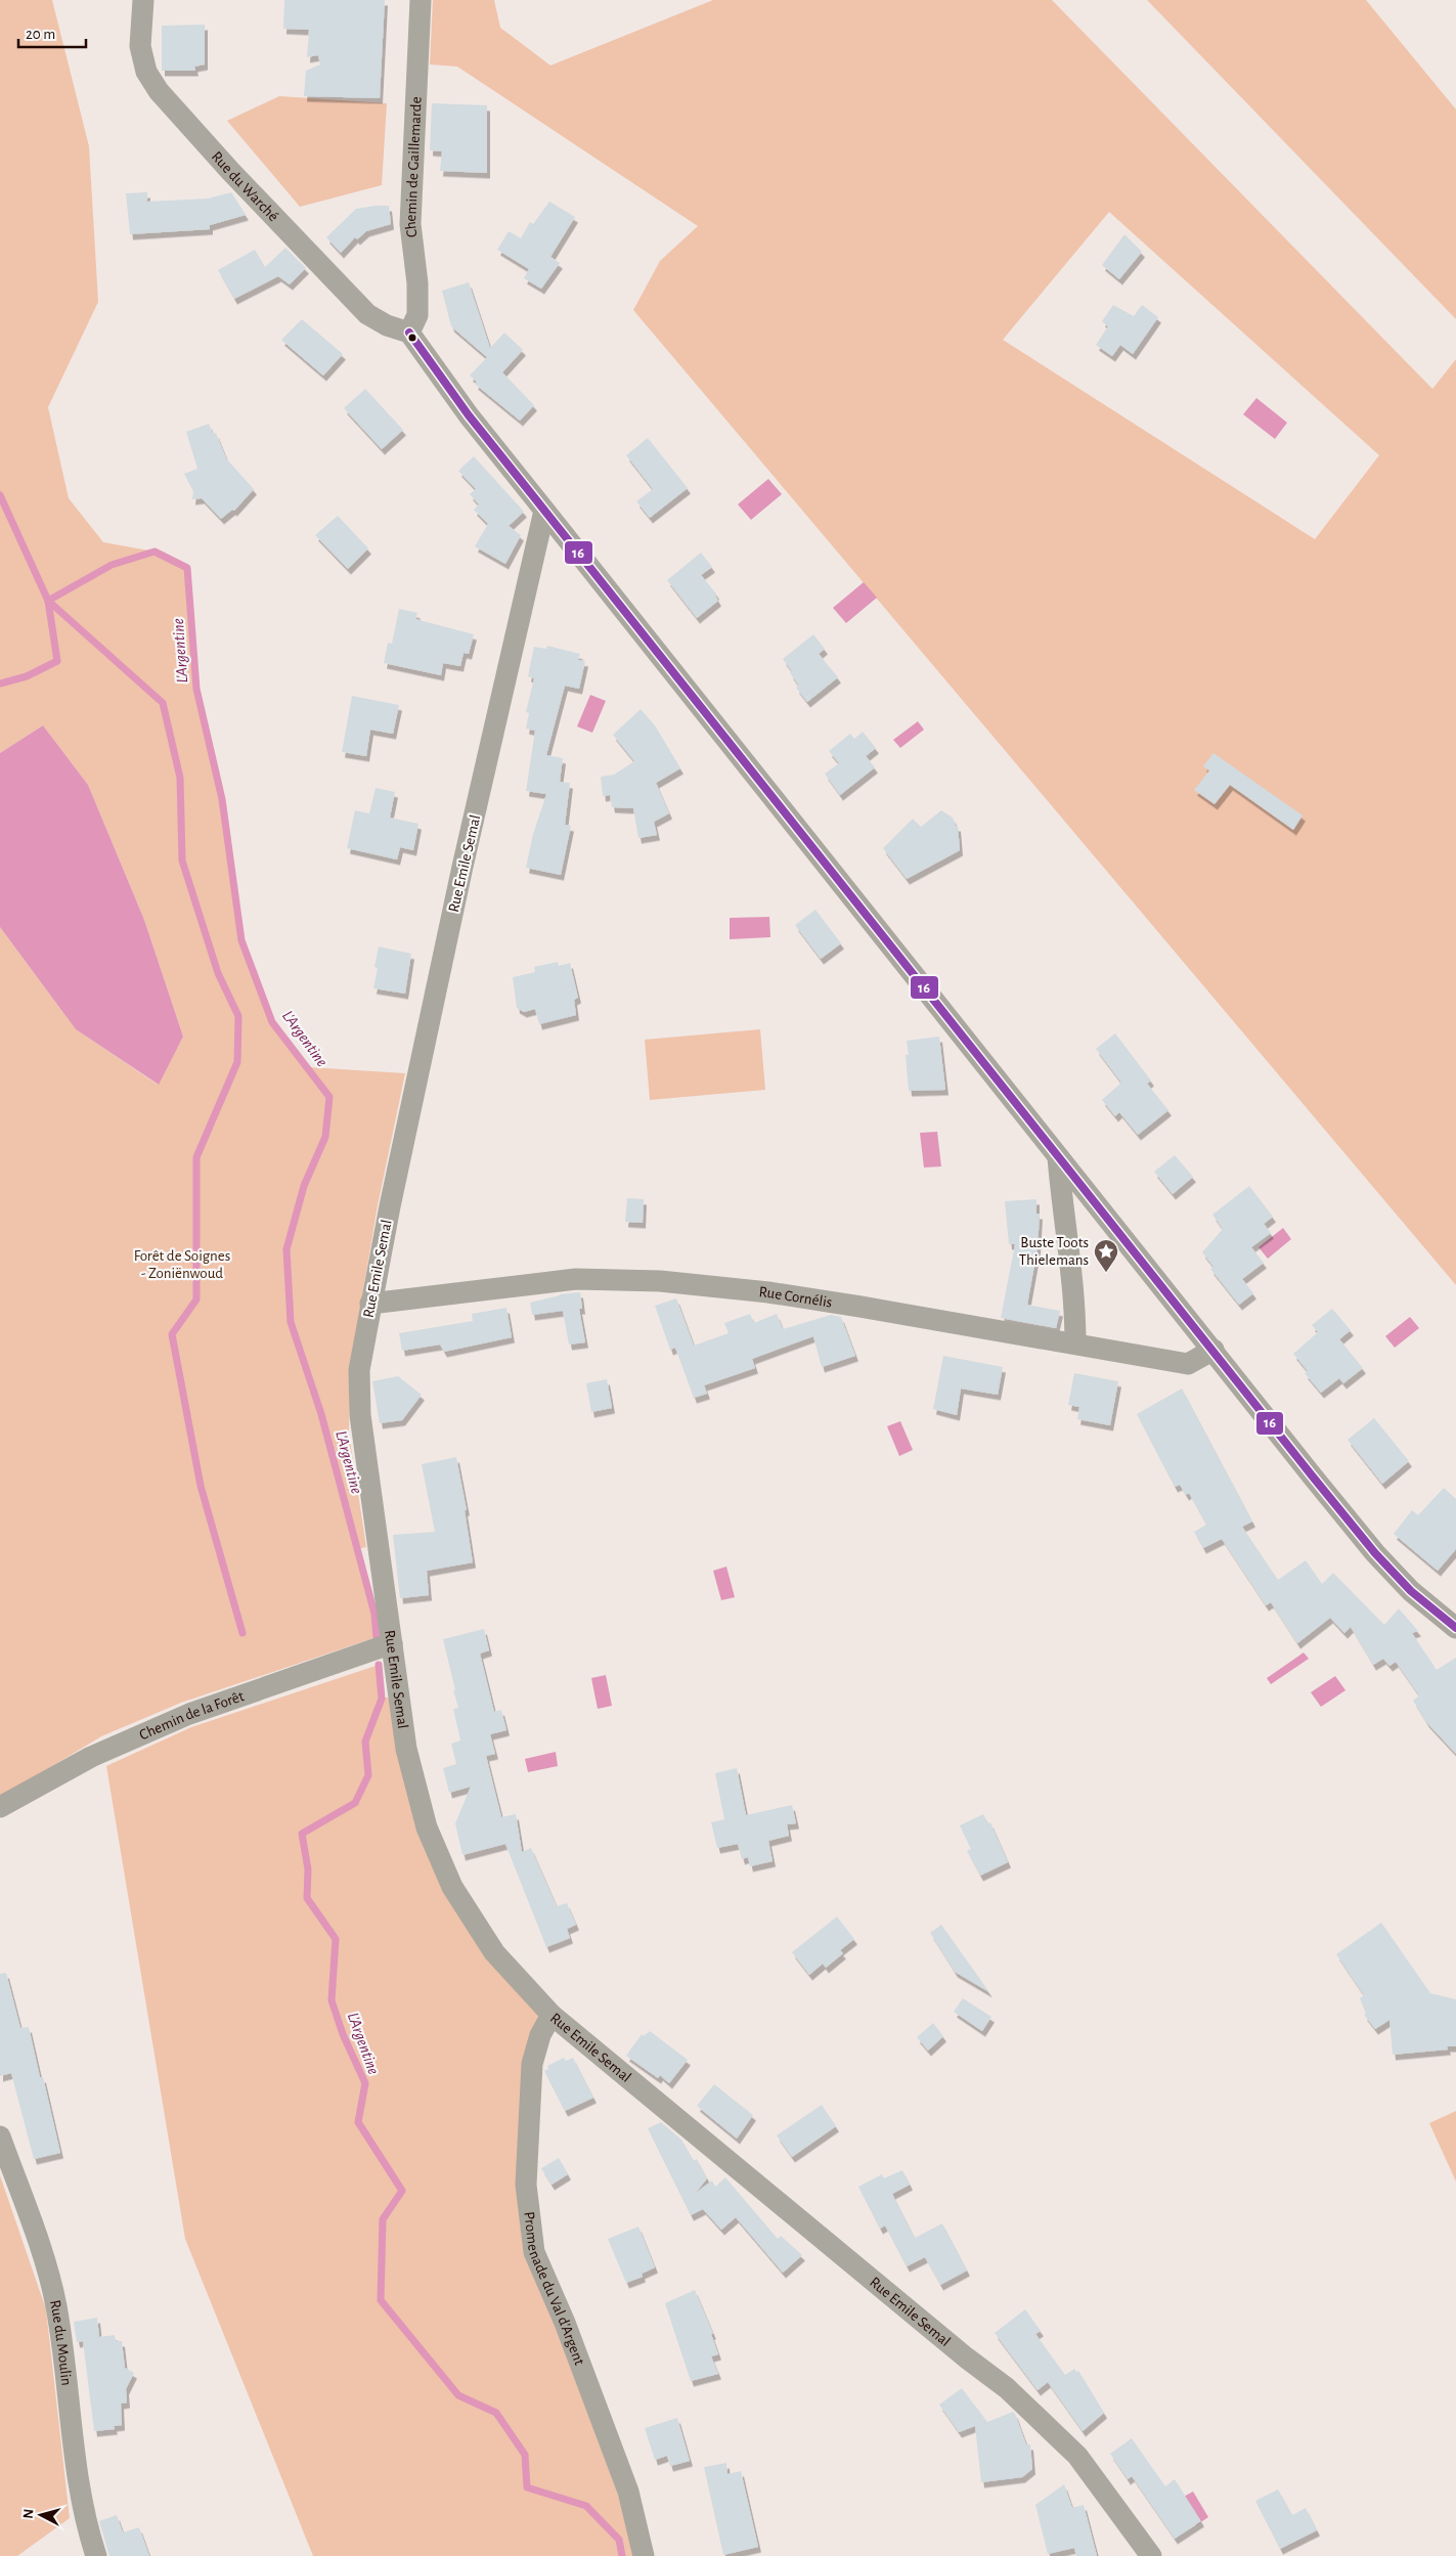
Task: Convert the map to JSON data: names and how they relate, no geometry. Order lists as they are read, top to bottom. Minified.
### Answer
{"streets":{"street":["Chemin de Gaillemarde","Rue du Warché","Rue Emile Semal","Rue Cornélis","Chemin de la Forêt","Promenade du Val d'Argent","Rue du Moulin"]},"crossings":[["Chemin de Gaillemarde","Rue du Warché"],["Rue Emile Semal","Rue Cornélis"],["Rue Emile Semal","Chemin de la Forêt"],["Rue Emile Semal","Promenade du Val d'Argent"]],"water":["L'Argentine"],"parks":["Forêt de Soignes - Zoniënwoud"],"places":{"place":["Buste Toots Thielemans"]},"lines":["transit line 16"],"scale_bar":"20 m","north":"left"}
